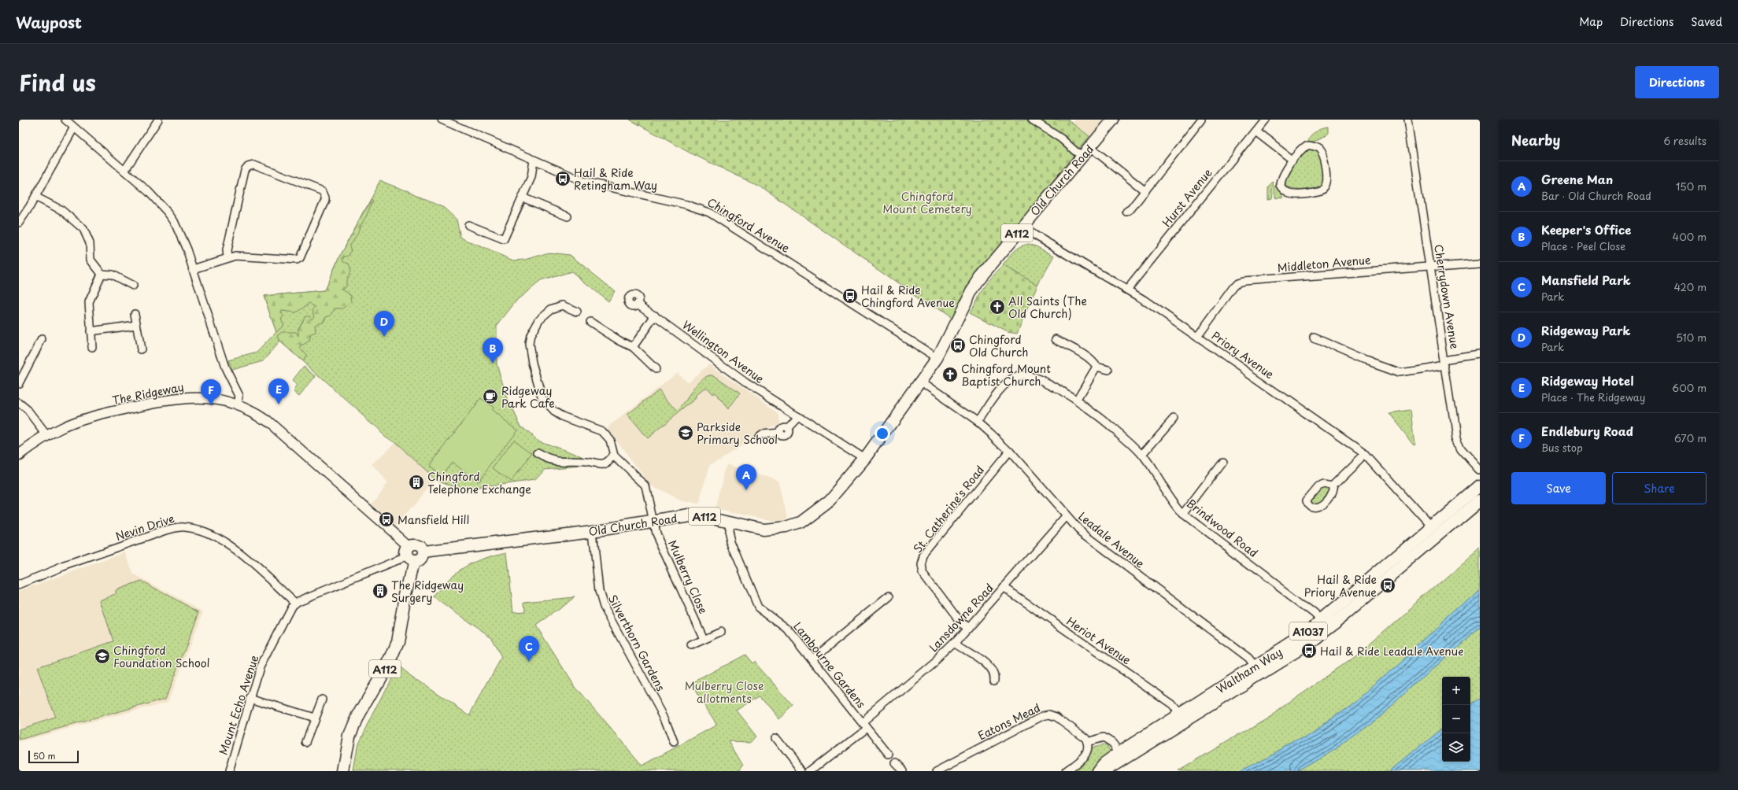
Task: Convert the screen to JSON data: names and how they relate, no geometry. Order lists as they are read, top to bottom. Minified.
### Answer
{"streets":{"main road":["Old Church Road","A112","The Ridgeway","A1037","Waltham Way"],"street":["Hurst Avenue","Chingford Avenue","Middleton Avenue","Cherrydown Avenue","Wellington Avenue","Priory Avenue","St. Catherine's Road","Nevin Drive","Brindwood Road","Leadale Avenue","Mulberry Close","Lansdowne Road","Heriot Avenue","Silverthorn Gardens","Lambourne Gardens","Mount Echo Avenue","Eatons Mead"]},"crossings":[["Old Church Road","Chingford Avenue"],["Old Church Road","A112"],["Old Church Road","Wellington Avenue"],["Old Church Road","Priory Avenue"],["Old Church Road","The Ridgeway"],["Old Church Road","Leadale Avenue"],["Old Church Road","Mulberry Close"],["Old Church Road","Silverthorn Gardens"],["Old Church Road","Lambourne Gardens"],["Hurst Avenue","Priory Avenue"],["A112","The Ridgeway"],["Middleton Avenue","Cherrydown Avenue"],["Middleton Avenue","Priory Avenue"],["Priory Avenue","Waltham Way"],["St. Catherine's Road","Leadale Avenue"],["St. Catherine's Road","Lansdowne Road"],["Nevin Drive","Mount Echo Avenue"],["Brindwood Road","Leadale Avenue"],["Brindwood Road","Waltham Way"],["Leadale Avenue","Lansdowne Road"],["Leadale Avenue","Waltham Way"],["Lansdowne Road","Heriot Avenue"],["Lansdowne Road","Lambourne Gardens"],["Heriot Avenue","Waltham Way"]],"parks":["Chingford Mount Cemetery","Mulberry Close allotments"],"places":{"bus stop":["Hail & Ride Retingham Way","Hail & Ride Chingford Avenue","Chingford Old Church","Mansfield Hill","Hail & Ride Priory Avenue","Hail & Ride Leadale Avenue"],"church":["All Saints (The Old Church)","Chingford Mount Baptist Church"],"cafe":["Ridgeway Park Cafe"],"school or university":["Parkside Primary School","Chingford Foundation School"],"building":["Chingford Telephone Exchange","The Ridgeway Surgery"]},"scale_bar":"50 m","page":{"header":"Waypost","nav":["Map","Directions","Saved"],"title":"Find us","buttons":["Directions",["Save","Share"]],"heading":["Nearby","6 results"],"list":[{"mark":"A","name":"Greene Man","note":"Bar · Old Church Road","value":"150 m"},{"mark":"B","name":"Keeper's Office","note":"Place · Peel Close","value":"400 m"},{"mark":"C","name":"Mansfield Park","note":"Park","value":"420 m"},{"mark":"D","name":"Ridgeway Park","note":"Park","value":"510 m"},{"mark":"E","name":"Ridgeway Hotel","note":"Place · The Ridgeway","value":"600 m"},{"mark":"F","name":"Endlebury Road","note":"Bus stop","value":"670 m"}],"pins":["D","B","E","F","A","C"],"map_buttons":["+","−"],"scale":"50 m"}}
